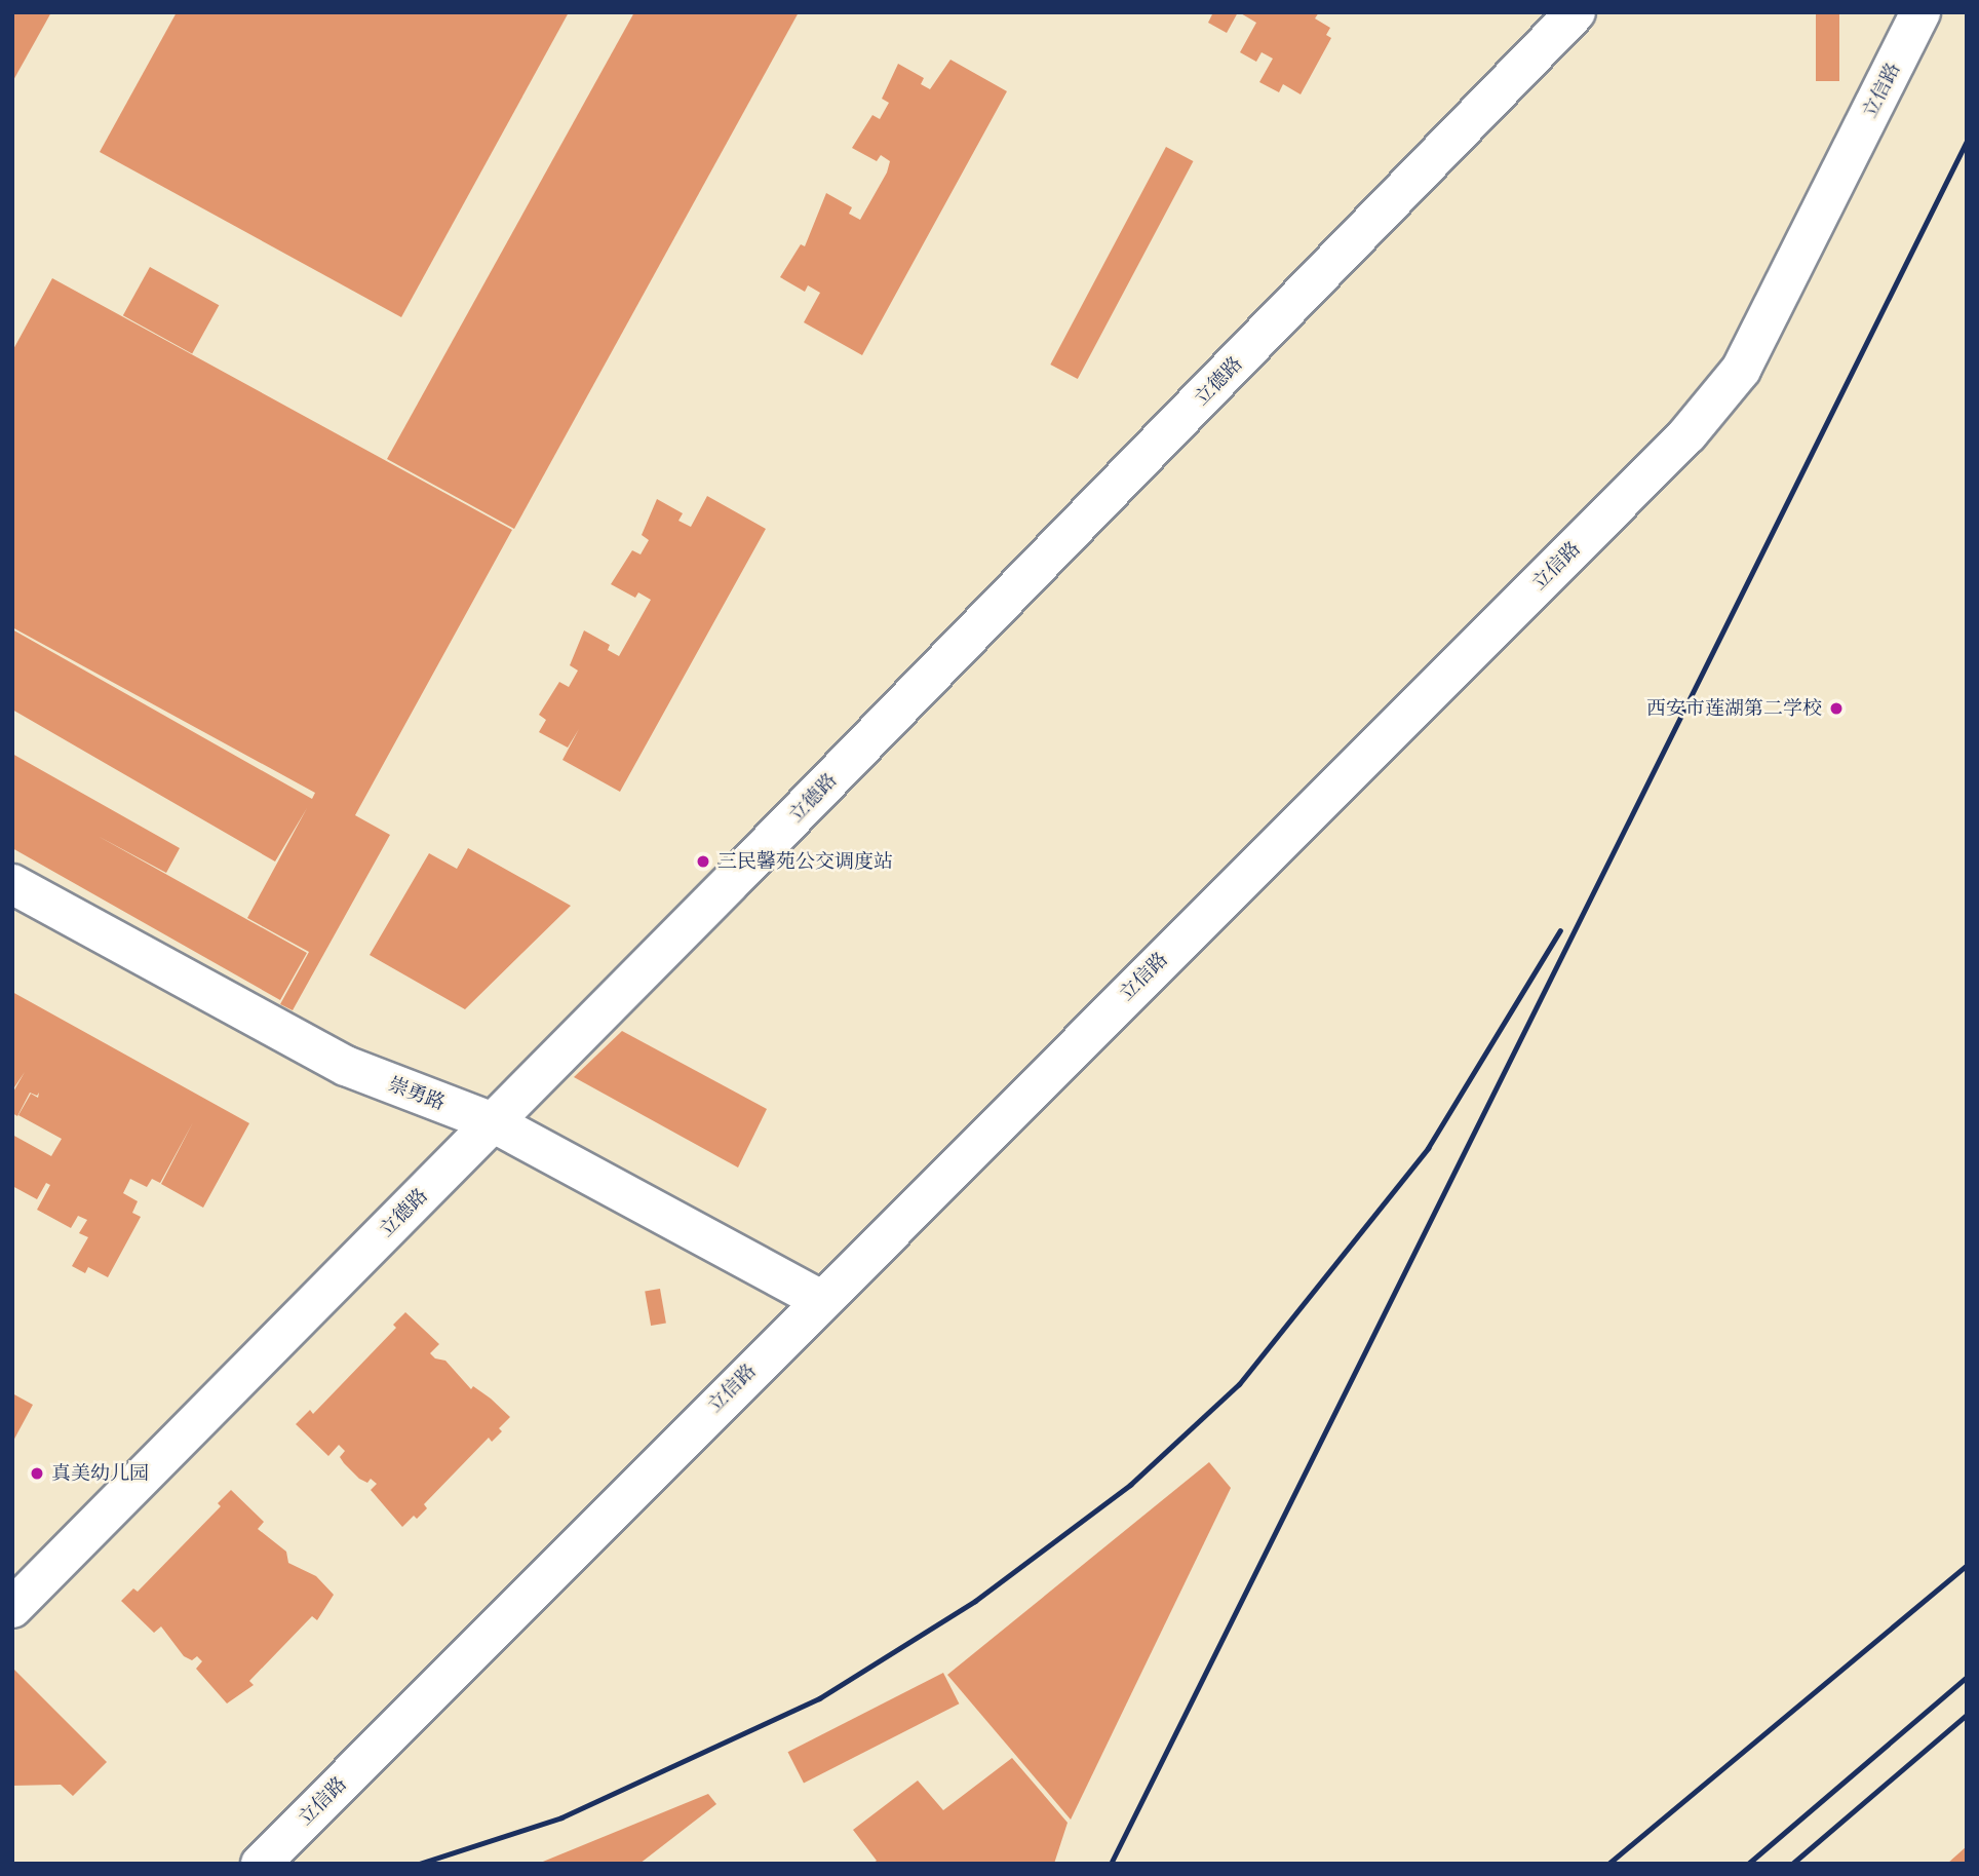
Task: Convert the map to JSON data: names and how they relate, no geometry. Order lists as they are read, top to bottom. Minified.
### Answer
{"streets":{"street":["立信路","立德路","崇勇路"]},"crossings":[["立信路","崇勇路"],["立德路","崇勇路"]],"places":["西安市莲湖第二学校","三民馨苑公交调度站","真美幼儿园"]}
